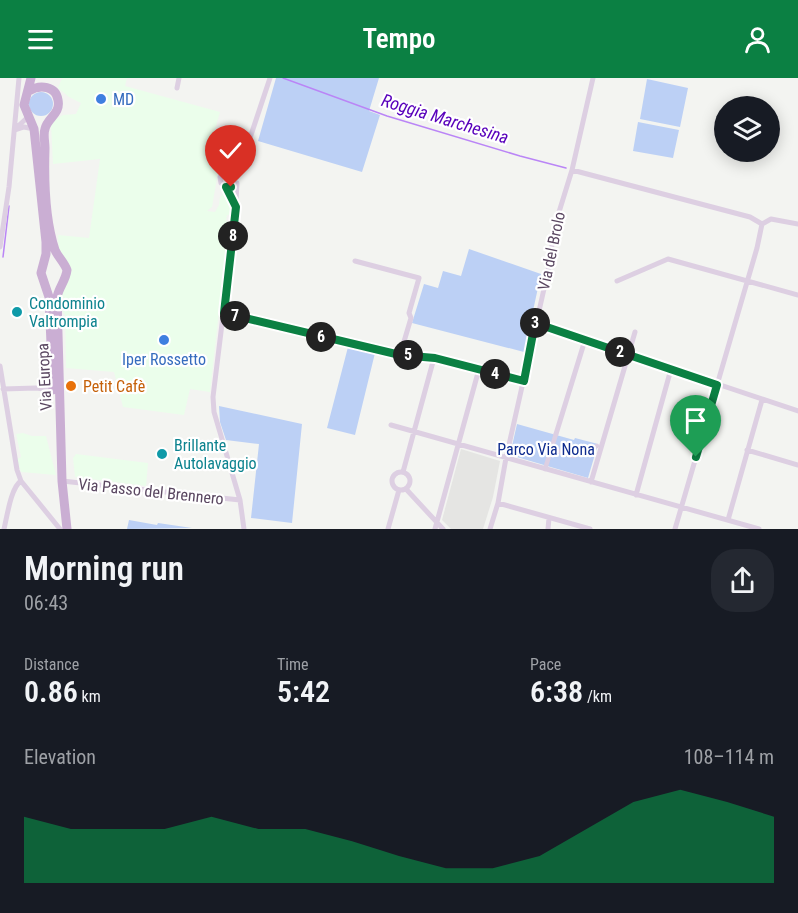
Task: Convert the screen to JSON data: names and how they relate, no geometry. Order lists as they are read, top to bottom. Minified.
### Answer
{"streets":{"main road":["Via Europa"],"street":["Via del Brolo","Via Passo del Brennero"]},"crossings":[["Via Europa","Via Passo del Brennero"]],"water":["Roggia Marchesina"],"parks":["Parco Via Nona"],"places":["MD","Condominio Valtrompia","Iper Rossetto","Petit Cafè","Brillante Autolavaggio"],"page":{"header":"Tempo","pins":["8","7","3","6","2","5","4"],"heading":["Morning run","06:43"],"stats":[["Distance","0.86 km"],["Time","5:42"],["Pace","6:38 /km"]],"chart":["Elevation","108–114 m"]}}
